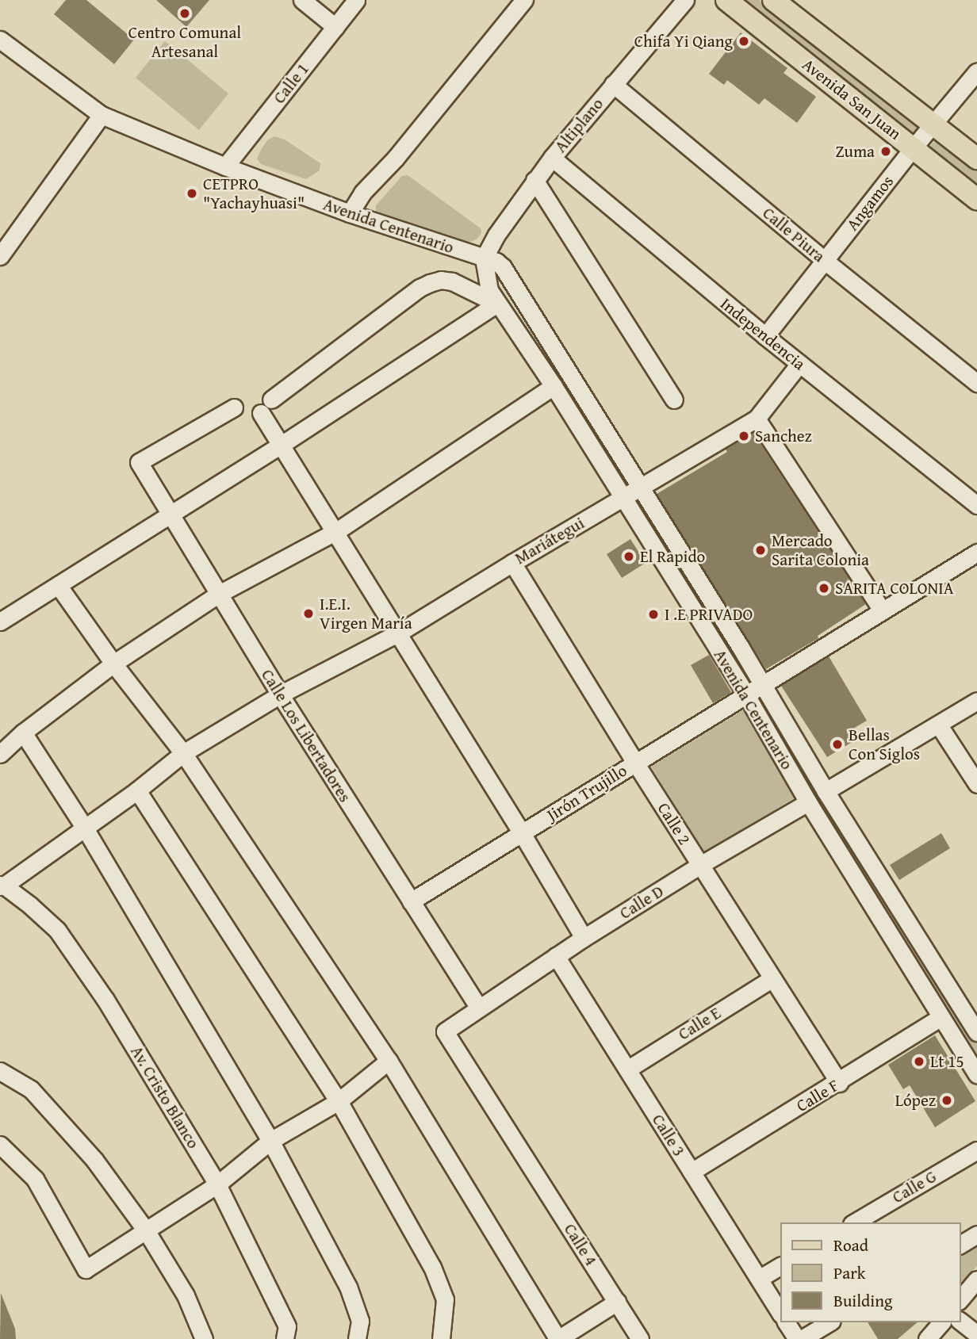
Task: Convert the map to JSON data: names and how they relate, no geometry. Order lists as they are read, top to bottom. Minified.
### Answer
{"streets":{"main road":["Avenida San Juan"],"street":["Calle 1","Altiplano","Angamos","Avenida Centenario","Calle Piura","Independencia","Mariátegui","Calle Los Libertadores","Jirón Trujillo","Calle 2","Calle D","Calle E","Calle F","Av. Cristo Blanco","Calle 3","Calle G","Calle 4"]},"crossings":[["Calle 1","Avenida Centenario"],["Avenida San Juan","Angamos"],["Altiplano","Avenida Centenario"],["Altiplano","Calle Piura"],["Altiplano","Independencia"],["Angamos","Calle Piura"],["Angamos","Independencia"],["Avenida Centenario","Mariátegui"],["Avenida Centenario","Jirón Trujillo"],["Avenida Centenario","Calle D"],["Avenida Centenario","Calle F"],["Independencia","Mariátegui"],["Mariátegui","Calle Los Libertadores"],["Mariátegui","Calle 2"],["Mariátegui","Av. Cristo Blanco"],["Calle Los Libertadores","Jirón Trujillo"],["Calle Los Libertadores","Calle D"],["Calle Los Libertadores","Calle 4"],["Jirón Trujillo","Calle 2"],["Calle 2","Calle D"],["Calle 2","Calle E"],["Calle 2","Calle F"],["Calle D","Calle 3"],["Calle D","Calle 4"],["Calle E","Calle 3"],["Calle F","Calle 3"]],"places":["Centro Comunal Artesanal","Chifa Yi Qiang","Zuma","CETPRO \"Yachayhuasi\"","Sanchez","Mercado Sarita Colonia","El Rapido","SARITA COLONIA","I.E.I. Virgen María","I .E PRIVADO","Bellas Con Siglos","Lt 15","López"],"legend":["Road","Park","Building"]}
